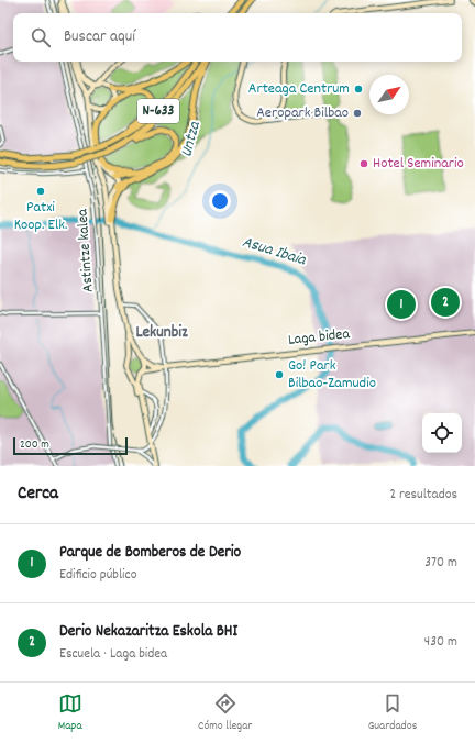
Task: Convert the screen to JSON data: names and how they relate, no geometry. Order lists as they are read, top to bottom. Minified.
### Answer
{"streets":{"highway":["N-633"],"street":["Astintze kalea","Laga bidea"]},"districts":["Lekunbiz"],"water":["Untza","Asua Ibaia"],"places":["Arteaga Centrum","Aeropark Bilbao","Hotel Seminario","Patxi Koop. Elk.","Go! Park Bilbao-Zamudio"],"scale_bar":"200 m","north":"top right","page":{"search":"Buscar aquí","pins":["2","1"],"scale":"200 m","heading":["Cerca","2 resultados"],"list":[{"mark":"1","name":"Parque de Bomberos de Derio","note":"Edificio público","value":"370 m"},{"mark":"2","name":"Derio Nekazaritza Eskola BHI","note":"Escuela · Laga bidea","value":"430 m"}],"nav":["Mapa","Cómo llegar","Guardados"]}}
